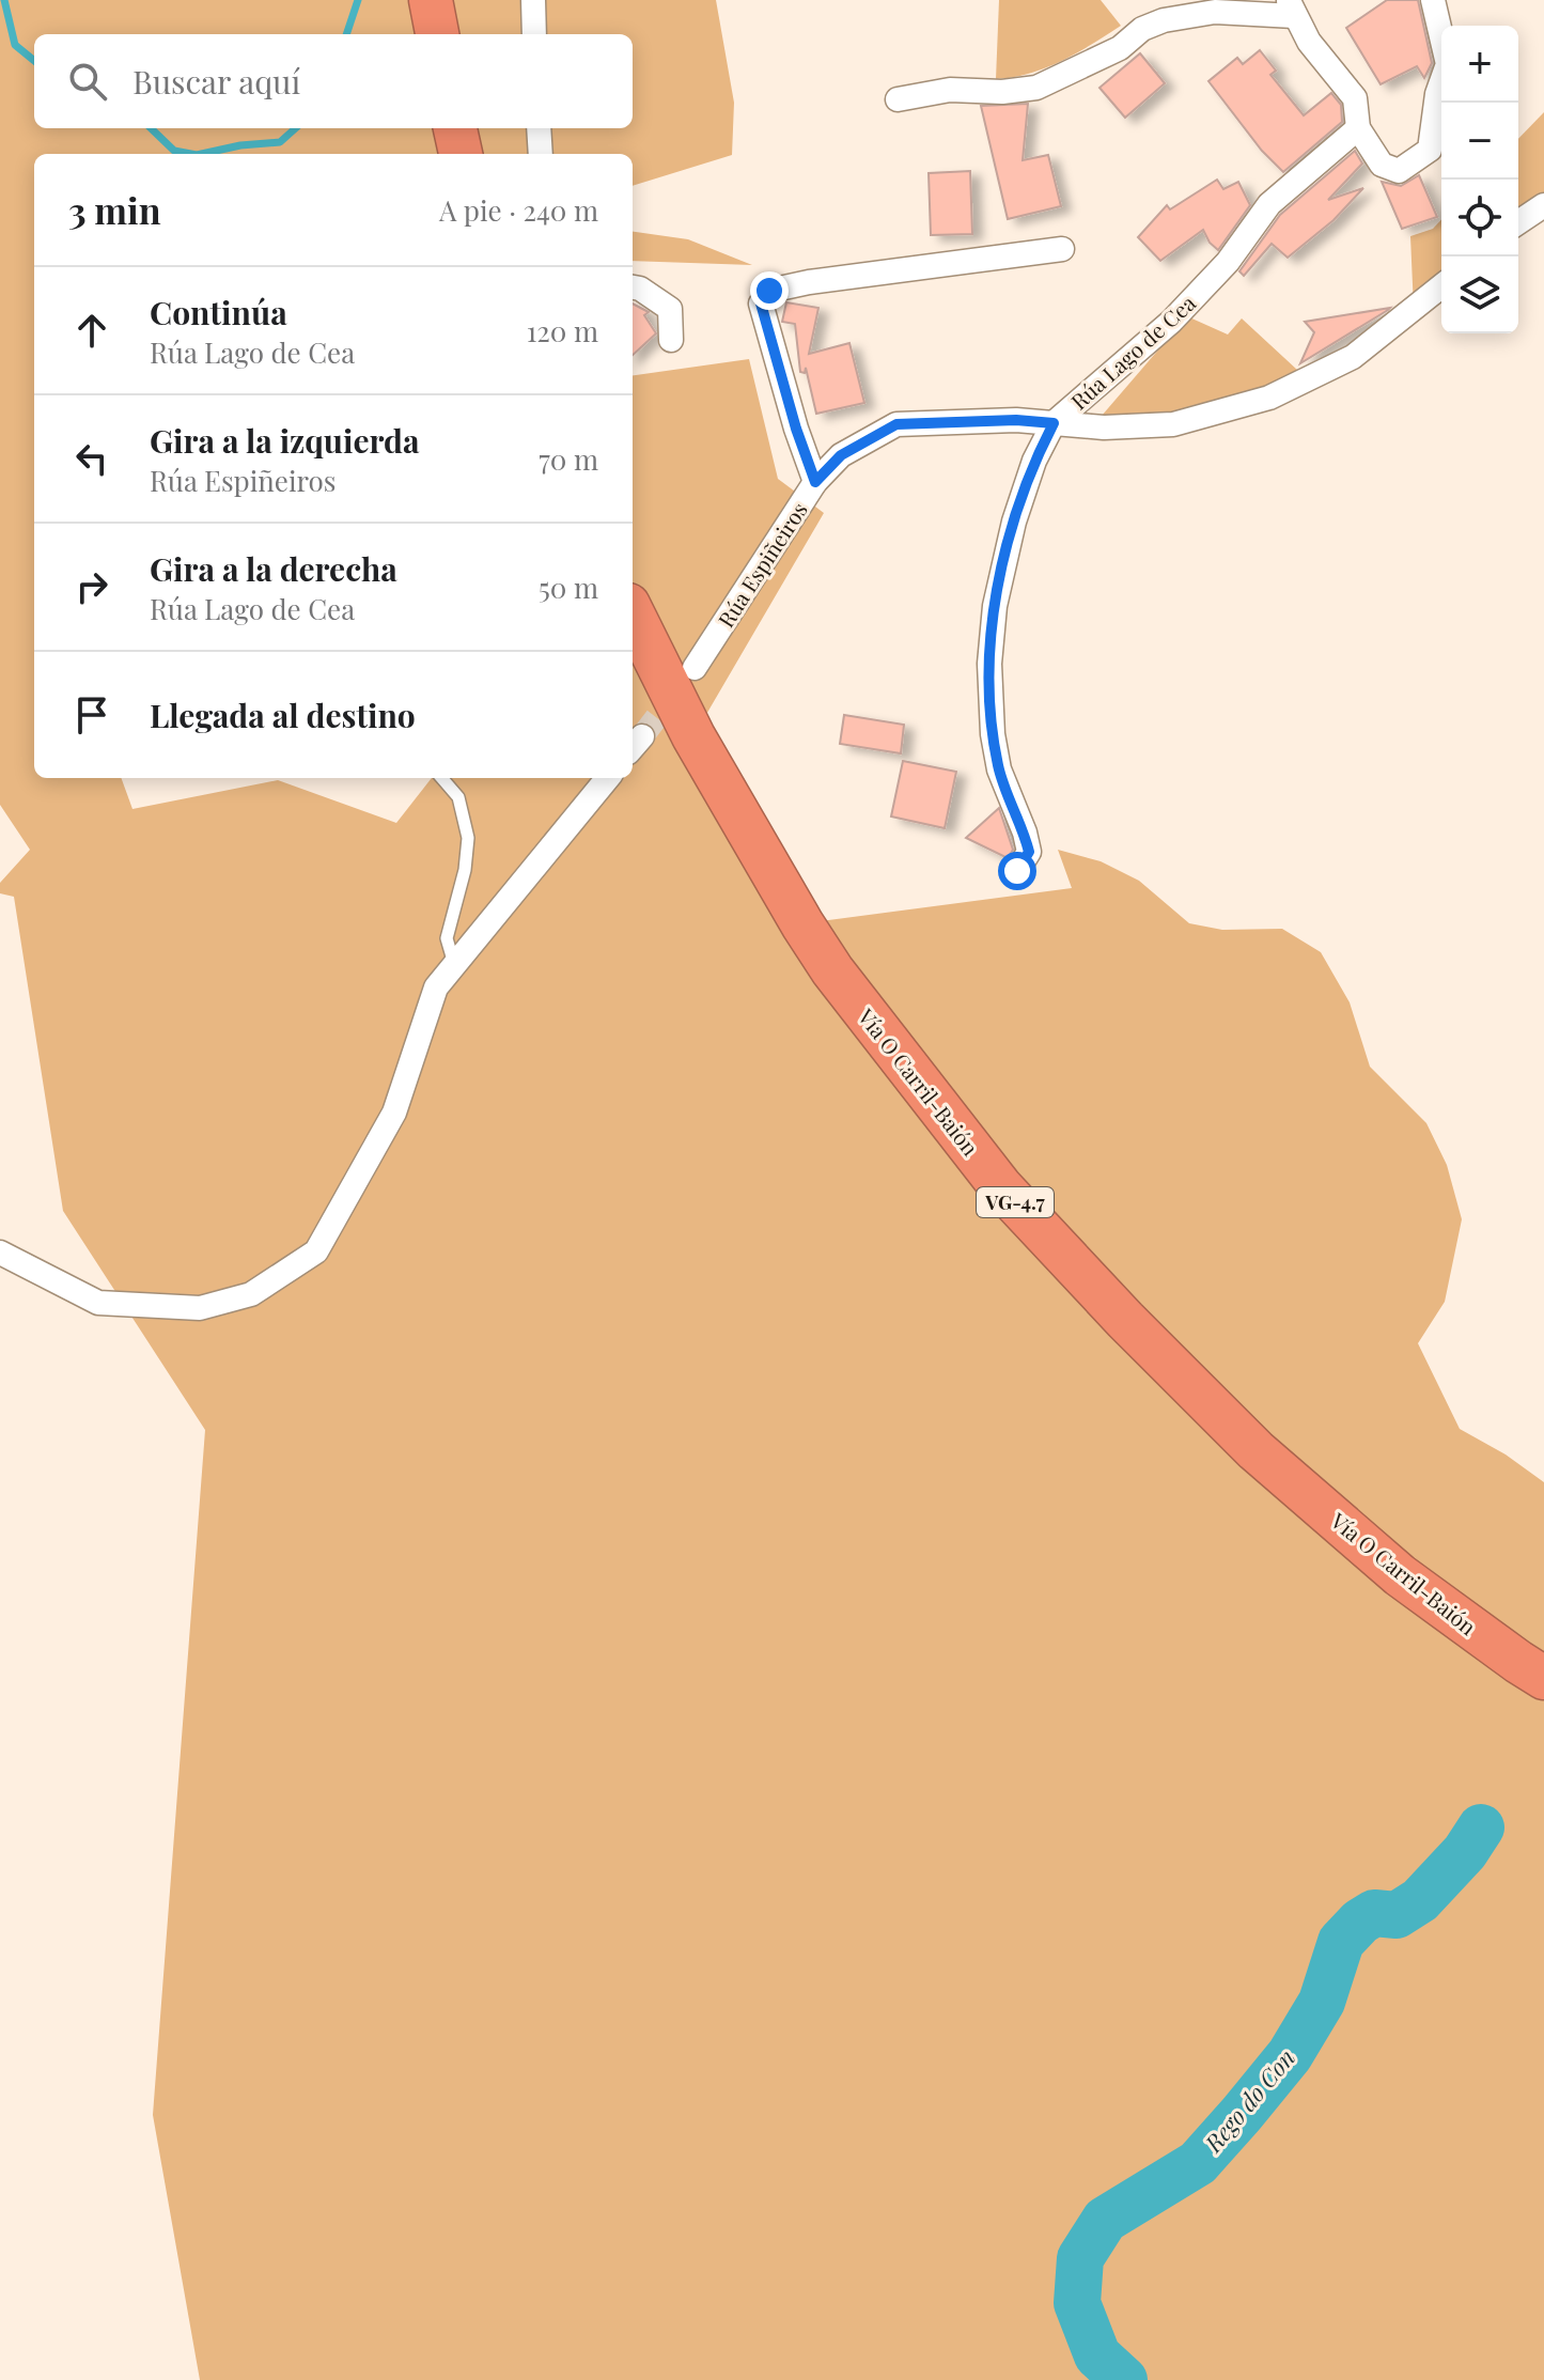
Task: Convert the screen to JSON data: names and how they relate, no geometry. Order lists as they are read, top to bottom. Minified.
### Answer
{"streets":{"highway":["Vía O Carril-Baión","VG-4.7"],"street":["Rúa Lago de Cea","Rúa Espiñeiros"]},"crossings":[["Rúa Lago de Cea","Rúa Espiñeiros"]],"water":["Rego do Con"],"page":{"map_buttons":["+","−"],"search":"Buscar aquí","heading":["3 min","A pie · 240 m"],"list":[["Continúa","Rúa Lago de Cea","120 m"],["Gira a la izquierda","Rúa Espiñeiros","70 m"],["Gira a la derecha","Rúa Lago de Cea","50 m"],"Llegada al destino"]}}
